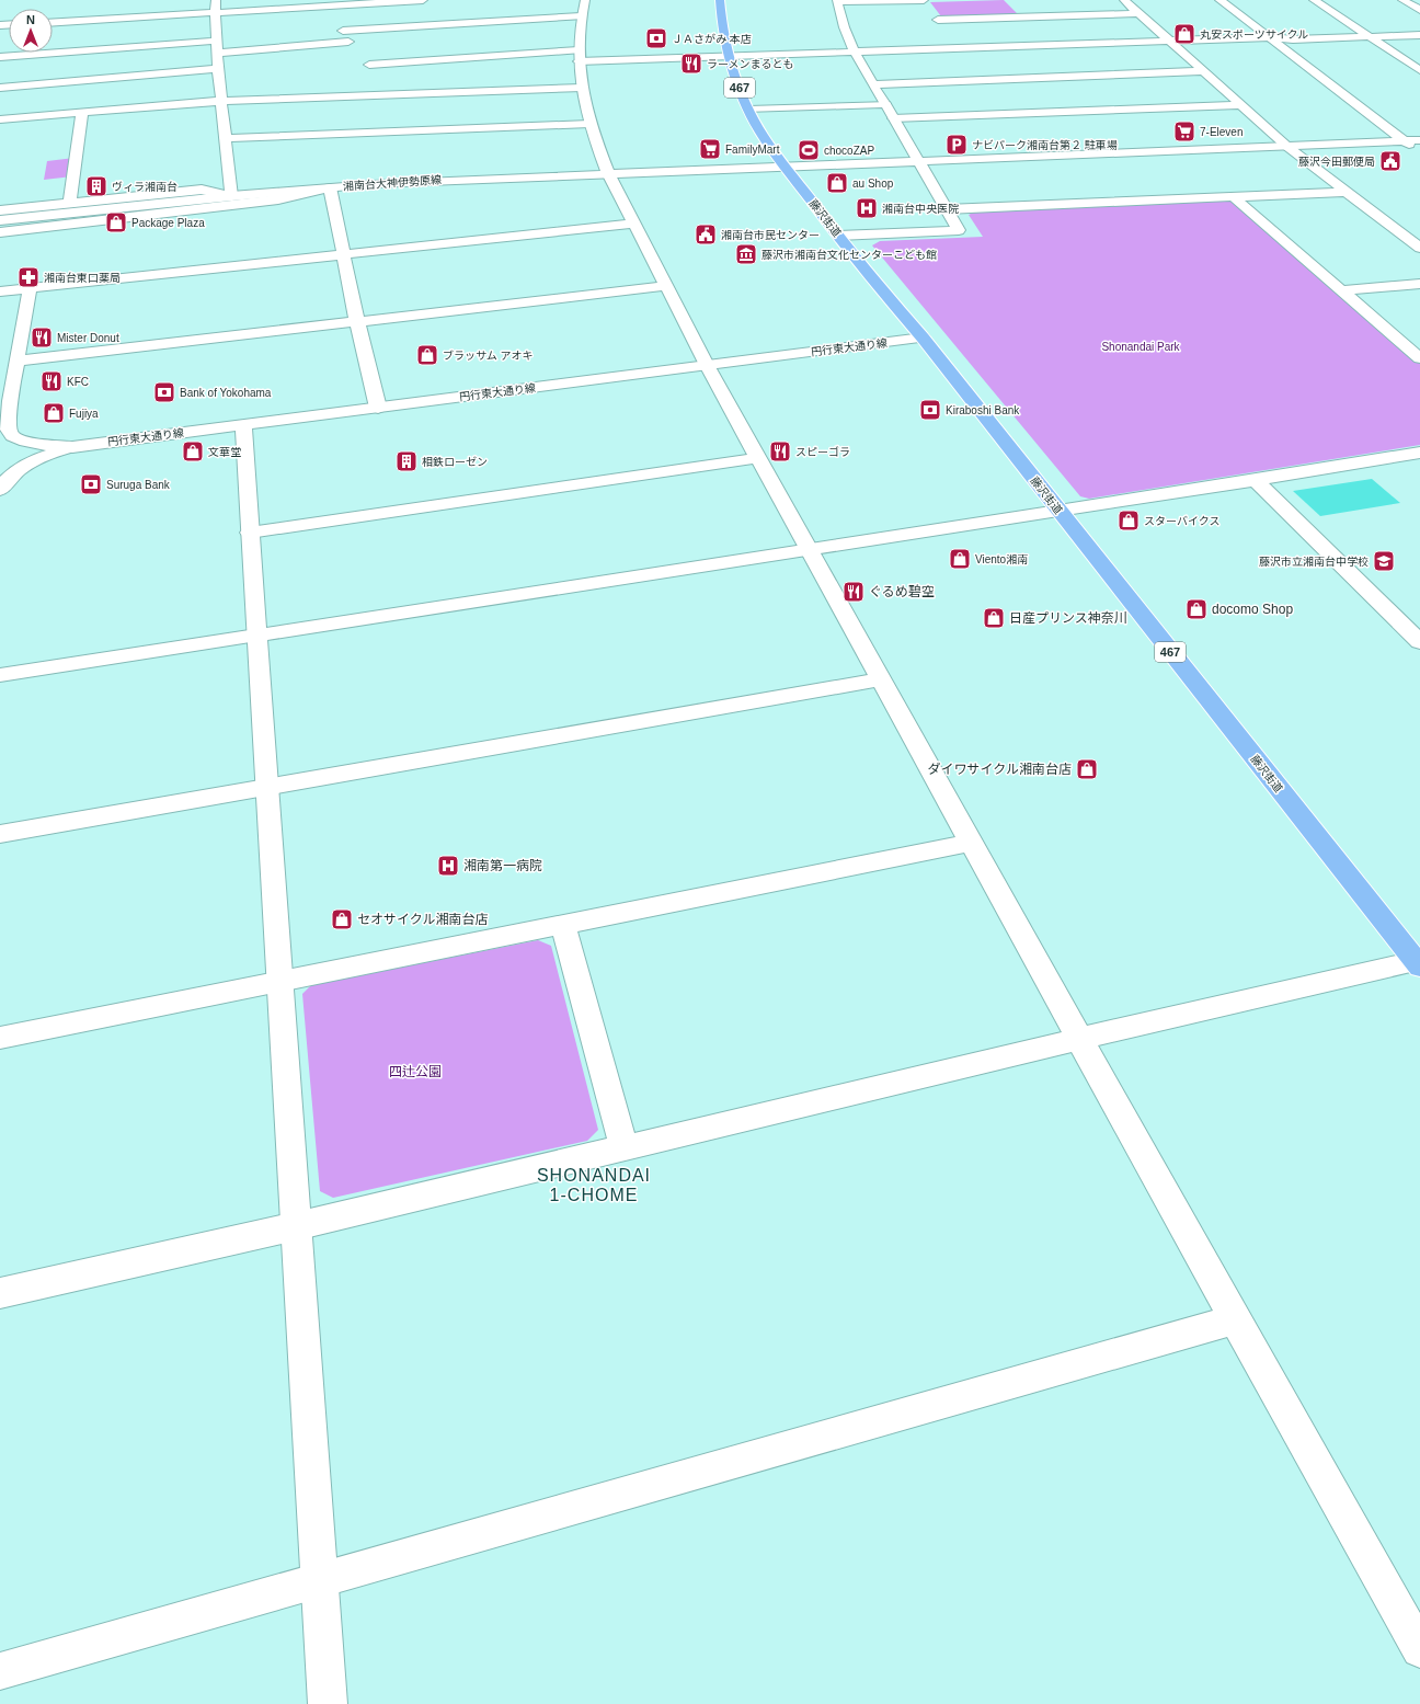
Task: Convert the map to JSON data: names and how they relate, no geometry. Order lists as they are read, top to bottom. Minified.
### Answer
{"streets":{"highway":["467","藤沢街道"],"street":["湘南台大神伊勢原線","円行東大通り線"]},"crossings":[["湘南台大神伊勢原線","藤沢街道"],["藤沢街道","円行東大通り線"]],"districts":["SHONANDAI 1-CHOME"],"parks":["Shonandai Park","四辻公園"],"places":{"shop":["丸安スポーツサイクル","au Shop","Package Plaza","ブラッサム アオキ","Fujiya","文華堂","スターバイクス","Viento湘南","docomo Shop","日産プリンス神奈川","ダイワサイクル湘南台店","セオサイクル湘南台店"],"bank":["ＪＡさがみ 本店","Bank of Yokohama","Kiraboshi Bank","Suruga Bank"],"restaurant":["ラーメンまるとも","Mister Donut","KFC","スピーゴラ","ぐるめ碧空"],"supermarket":["7-Eleven","FamilyMart"],"parking":["ナビパーク湘南台第２ 駐車場"],"sports":["chocoZAP"],"public building":["藤沢今田郵便局","湘南台市民センター"],"building":["ヴィラ湘南台","相鉄ローゼン"],"hospital":["湘南台中央医院","湘南第一病院"],"museum":["藤沢市湘南台文化センターこども館"],"pharmacy":["湘南台東口薬局"],"school or university":["藤沢市立湘南台中学校"]},"north":"top"}
